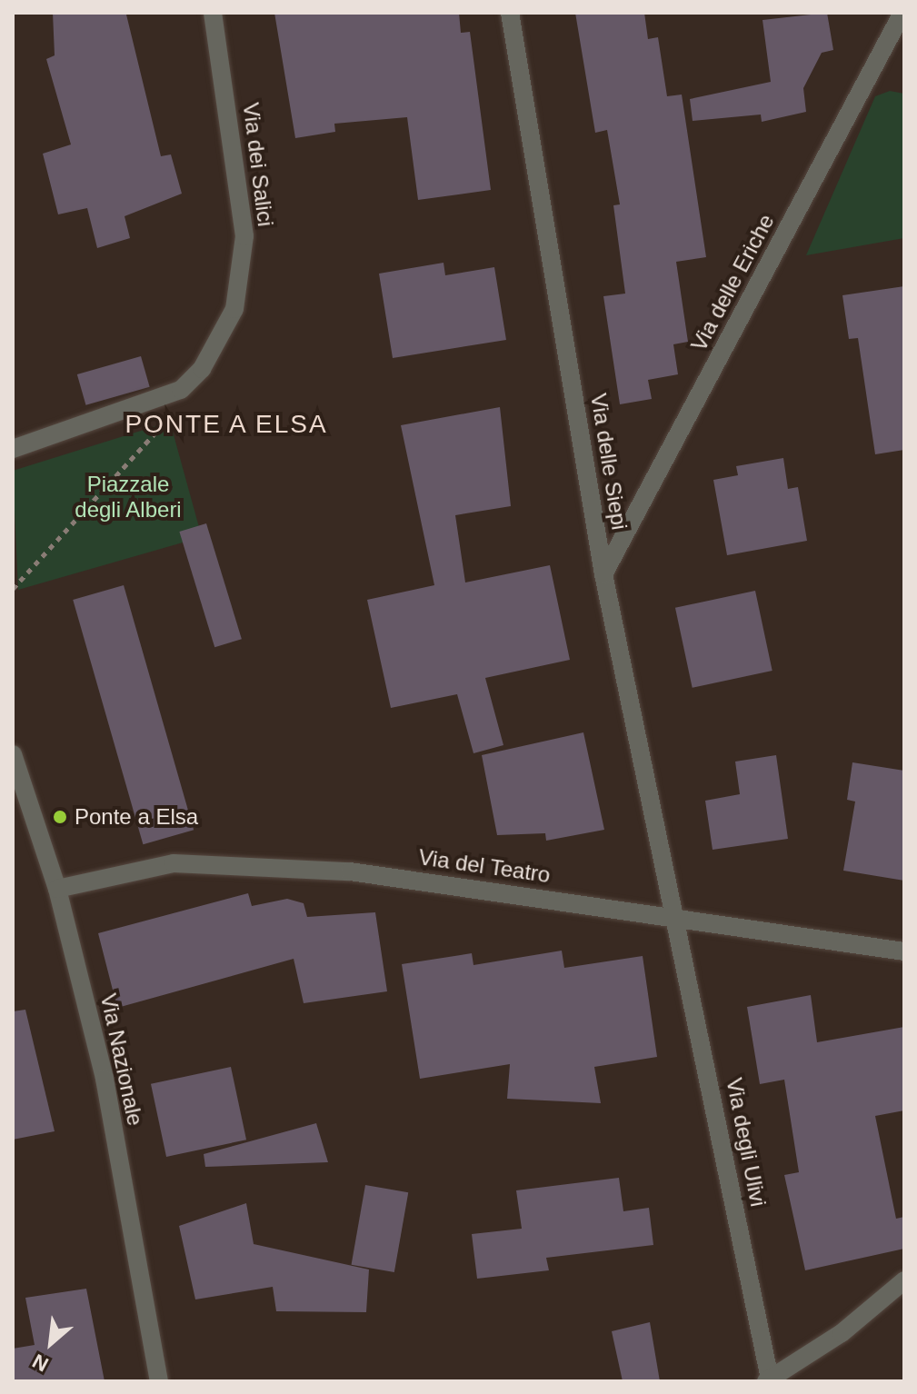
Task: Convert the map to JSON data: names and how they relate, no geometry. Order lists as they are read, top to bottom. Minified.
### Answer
{"streets":{"street":["Via dei Salici","Via delle Eriche","Via delle Siepi","Via del Teatro","Via Nazionale","Via degli Ulivi"]},"crossings":[["Via delle Eriche","Via delle Siepi"],["Via delle Siepi","Via del Teatro"],["Via delle Siepi","Via degli Ulivi"],["Via del Teatro","Via Nazionale"],["Via del Teatro","Via degli Ulivi"]],"districts":["PONTE A ELSA"],"parks":["Piazzale degli Alberi"],"places":["Ponte a Elsa"],"north":"bottom left"}
